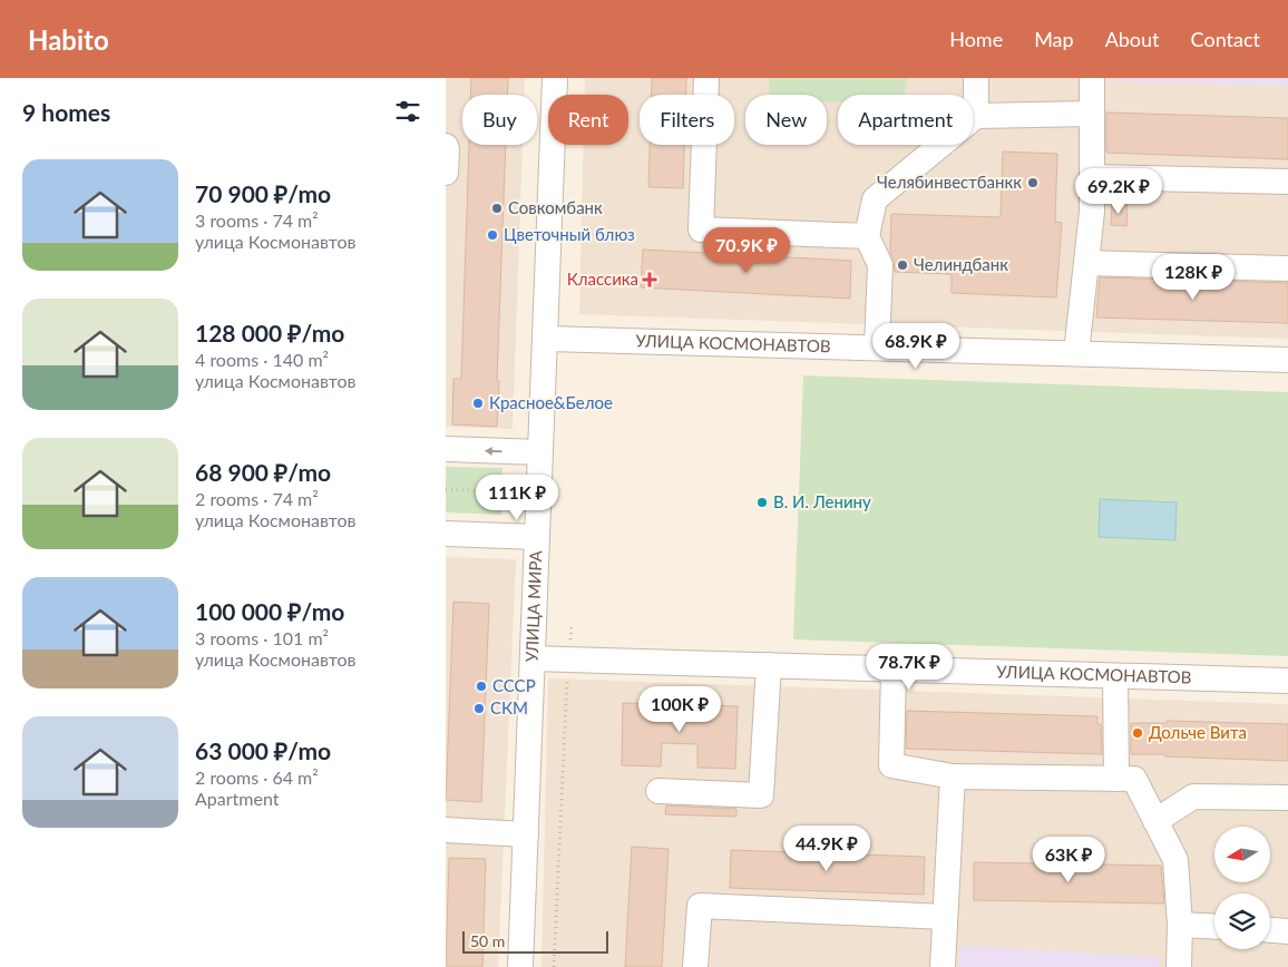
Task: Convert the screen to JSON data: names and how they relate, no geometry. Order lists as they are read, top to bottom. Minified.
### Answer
{"streets":{"street":["УЛИЦА КОСМОНАВТОВ","УЛИЦА МИРА"]},"crossings":[["УЛИЦА КОСМОНАВТОВ","УЛИЦА МИРА"]],"places":{"other":["Челябинвестбанкк","Совкомбанк","Цветочный блюз","Челиндбанк","Красное&Белое","В. И. Ленину","СССР","СКМ","Дольче Вита"],"health":["Классика"]},"scale_bar":"50 m","north":"left","page":{"header":"Habito","nav":["Home","Map","About","Contact"],"heading":"9 homes","chip":["Buy","Rent","Filters","New","Apartment"],"list":[{"name":"70 900 ₽/mo","note":"3 rooms · 74 m² · улица Космонавтов"},{"name":"128 000 ₽/mo","note":"4 rooms · 140 m² · улица Космонавтов"},{"name":"68 900 ₽/mo","note":"2 rooms · 74 m² · улица Космонавтов"},{"name":"100 000 ₽/mo","note":"3 rooms · 101 m² · улица Космонавтов"},{"name":"63 000 ₽/mo","note":"2 rooms · 64 m² · Apartment"}],"price":["69.2K ₽","70.9K ₽","128K ₽","68.9K ₽","111K ₽","78.7K ₽","100K ₽","44.9K ₽","63K ₽"],"scale":"50 m"}}
